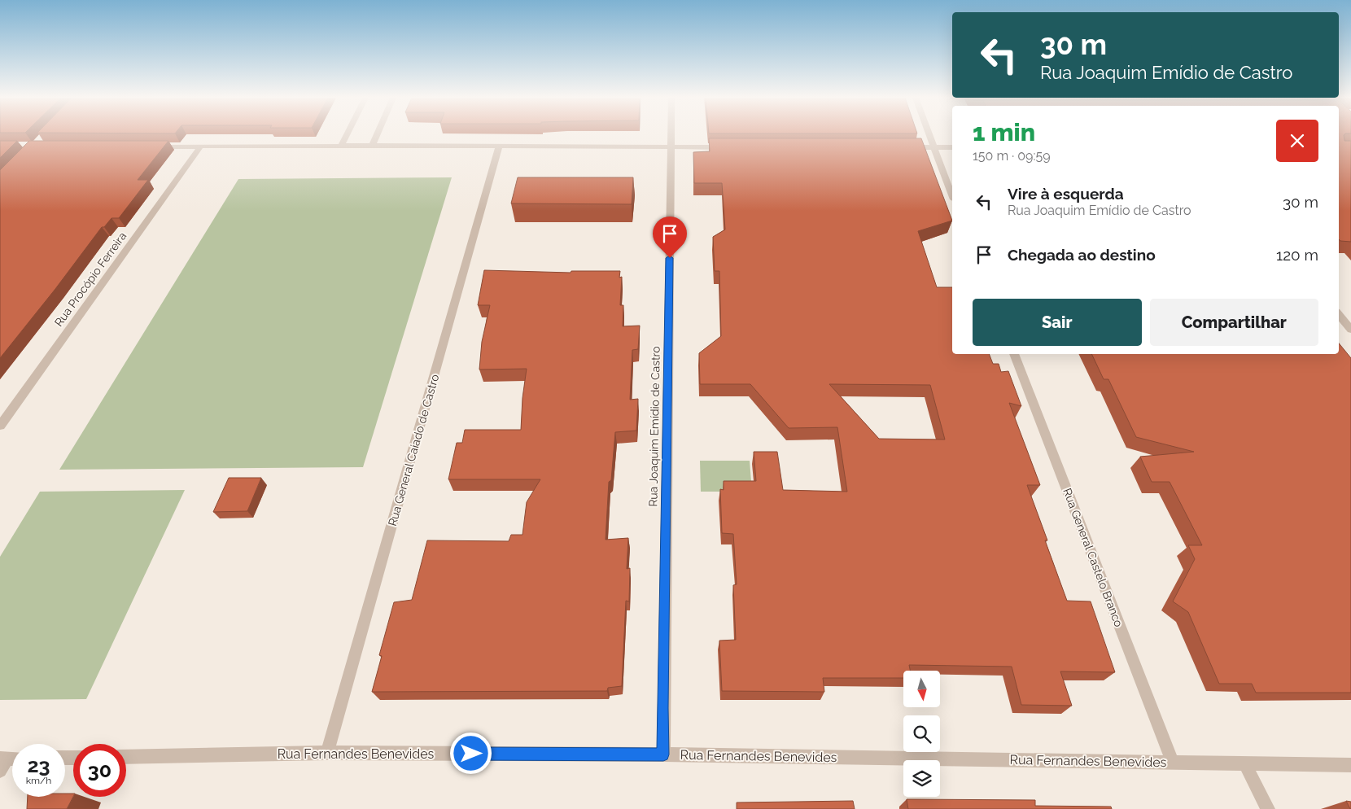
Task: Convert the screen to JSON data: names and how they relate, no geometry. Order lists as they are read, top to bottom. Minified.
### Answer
{"streets":{"street":["Rua Procópio Ferreira","Rua Joaquim Emídio de Castro","Rua General Caiado de Castro","Rua General Castelo Branco","Rua Fernandes Benevides"]},"crossings":[["Rua Joaquim Emídio de Castro","Rua Fernandes Benevides"],["Rua General Caiado de Castro","Rua Fernandes Benevides"],["Rua General Castelo Branco","Rua Fernandes Benevides"]],"north":"bottom","page":{"turn":["30 m","Rua Joaquim Emídio de Castro"],"heading":["1 min","150 m · 09:59"],"list":[{"name":"Vire à esquerda","note":"Rua Joaquim Emídio de Castro","value":"30 m"},{"name":"Chegada ao destino","value":"120 m"}],"buttons":["Sair","Compartilhar"],"speed":"23 km/h","limit":"30"}}
